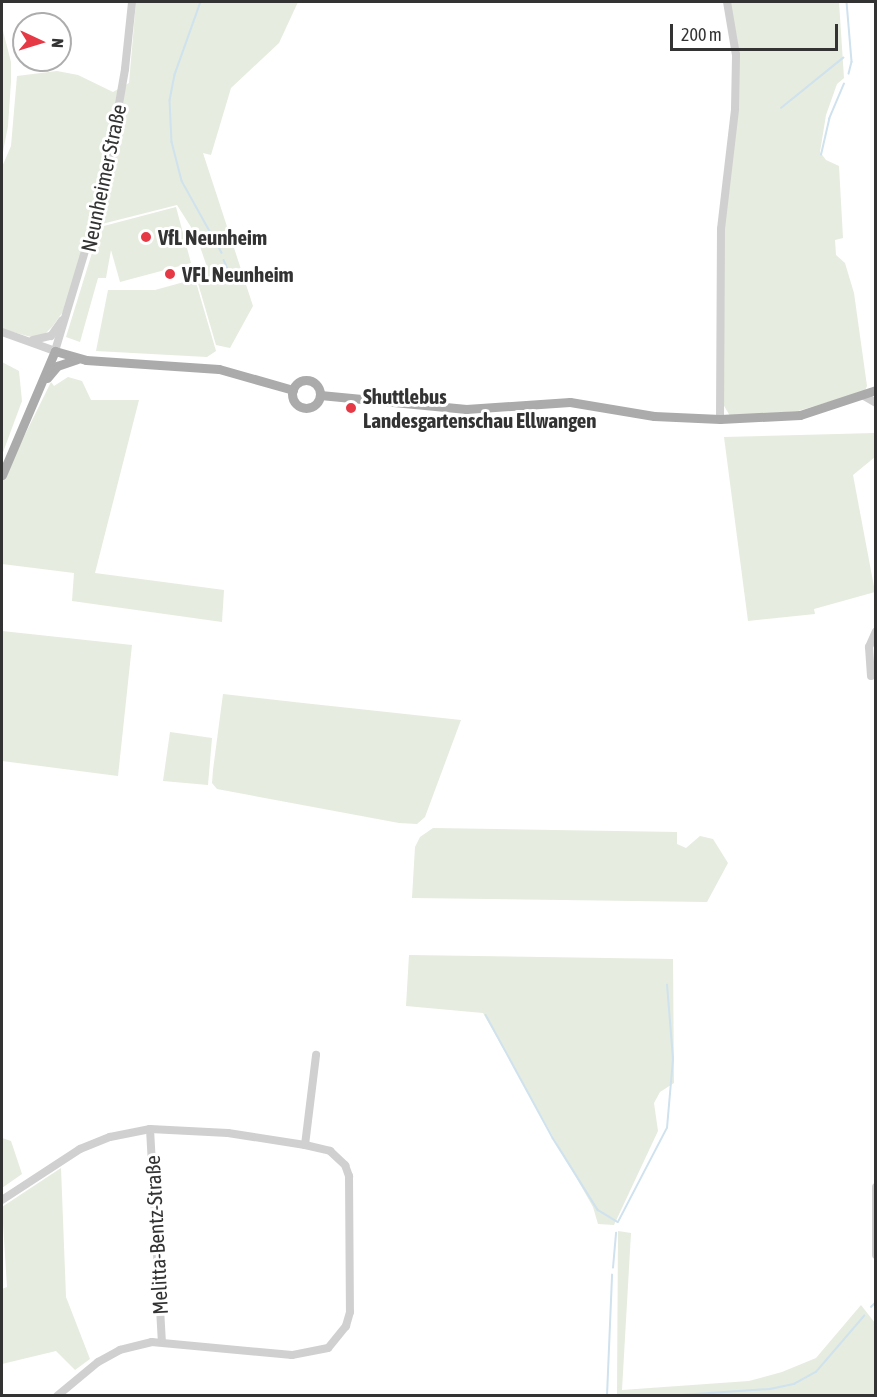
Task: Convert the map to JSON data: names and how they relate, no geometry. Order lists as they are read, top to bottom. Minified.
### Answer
{"streets":{"street":["Neunheimer Straße","Melitta-Bentz-Straße"]},"places":["VfL Neunheim","VFL Neunheim","Shuttlebus Landesgartenschau Ellwangen"],"scale_bar":"200 m","north":"right"}
